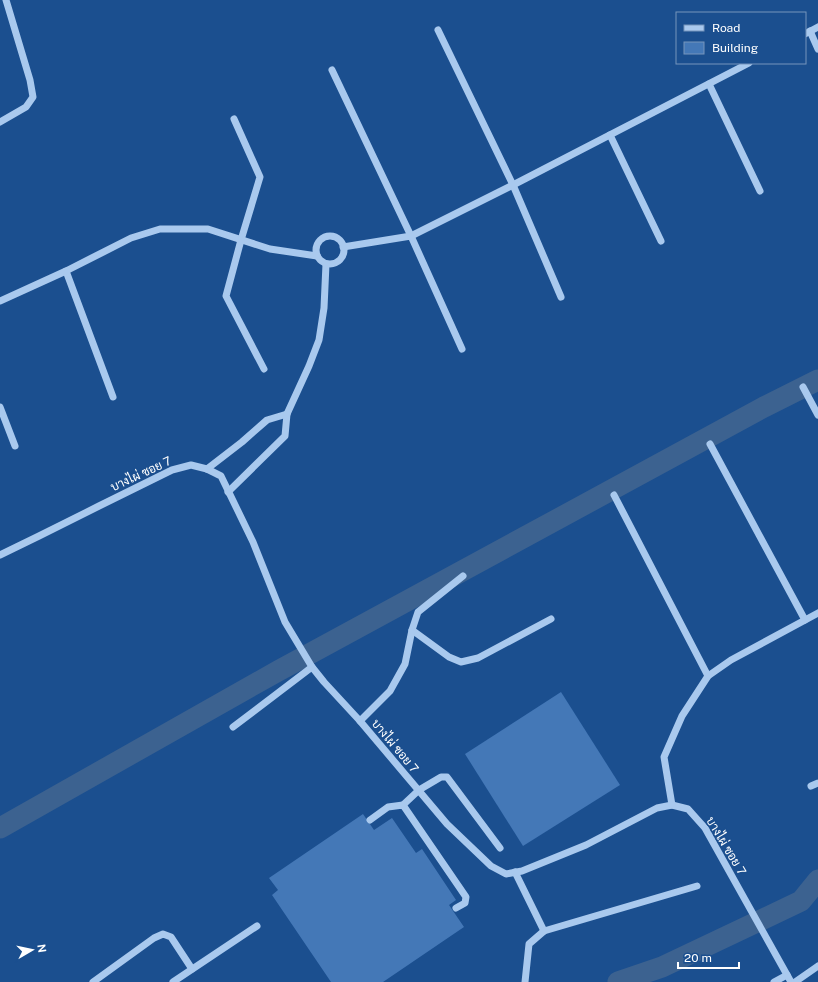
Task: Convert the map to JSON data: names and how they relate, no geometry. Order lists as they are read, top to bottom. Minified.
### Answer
{"streets":{"street":["บางไผ่ ซอย 7"]},"legend":["Road","Building"],"scale_bar":"20 m","north":"right"}
